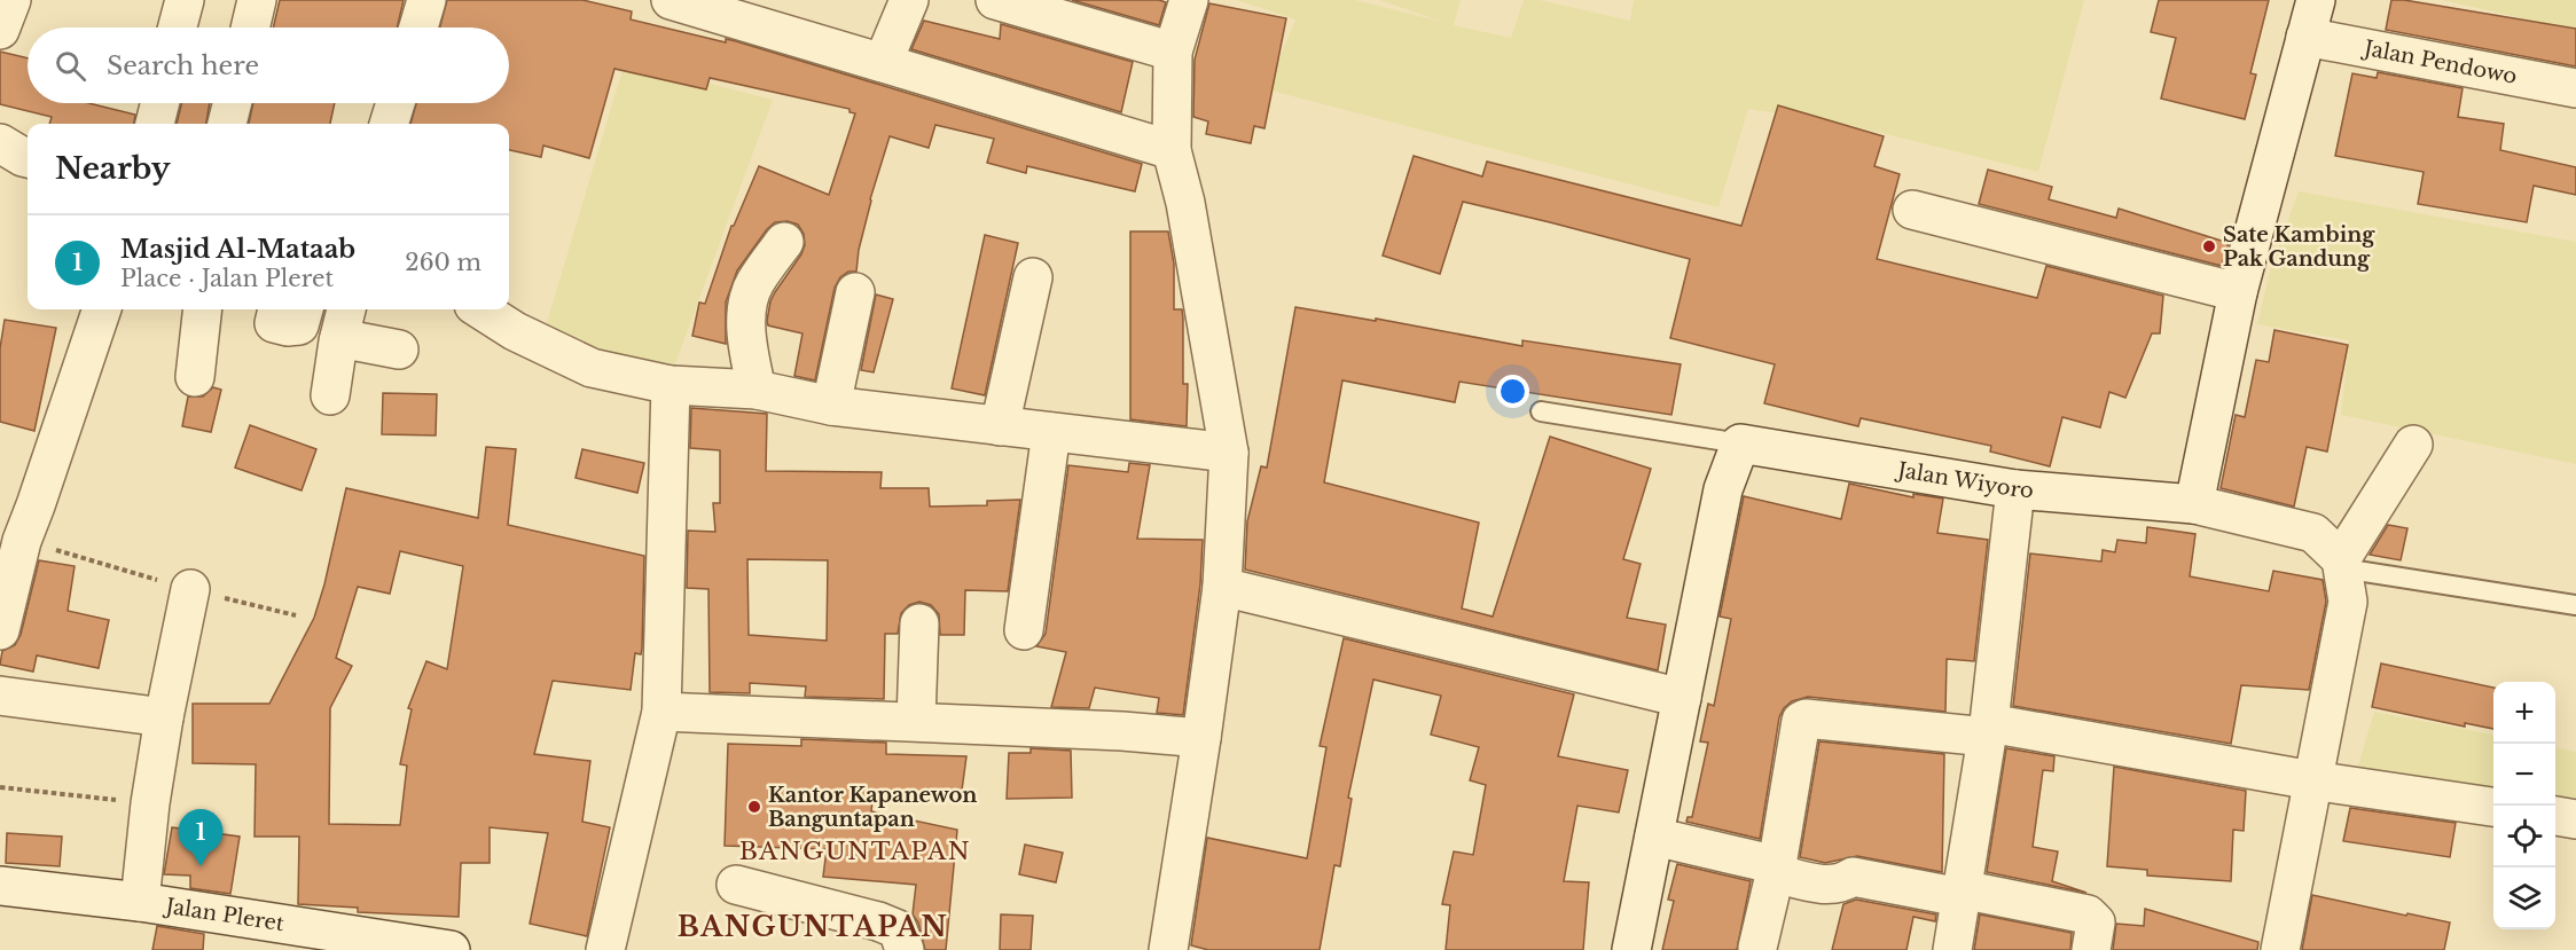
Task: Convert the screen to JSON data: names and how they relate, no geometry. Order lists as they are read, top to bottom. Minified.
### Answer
{"streets":{"street":["Jalan Pendowo","Jalan Wiyoro","Jalan Pleret"]},"districts":["BANGUNTAPAN","BANGUNTAPAN"],"places":["Sate Kambing Pak Gandung","Kantor Kapanewon Banguntapan"],"page":{"search":"Search here","heading":"Nearby","list":[{"mark":"1","name":"Masjid Al-Mataab","note":"Place · Jalan Pleret","value":"260 m"}],"map_buttons":["+","−"],"pins":"1"}}
